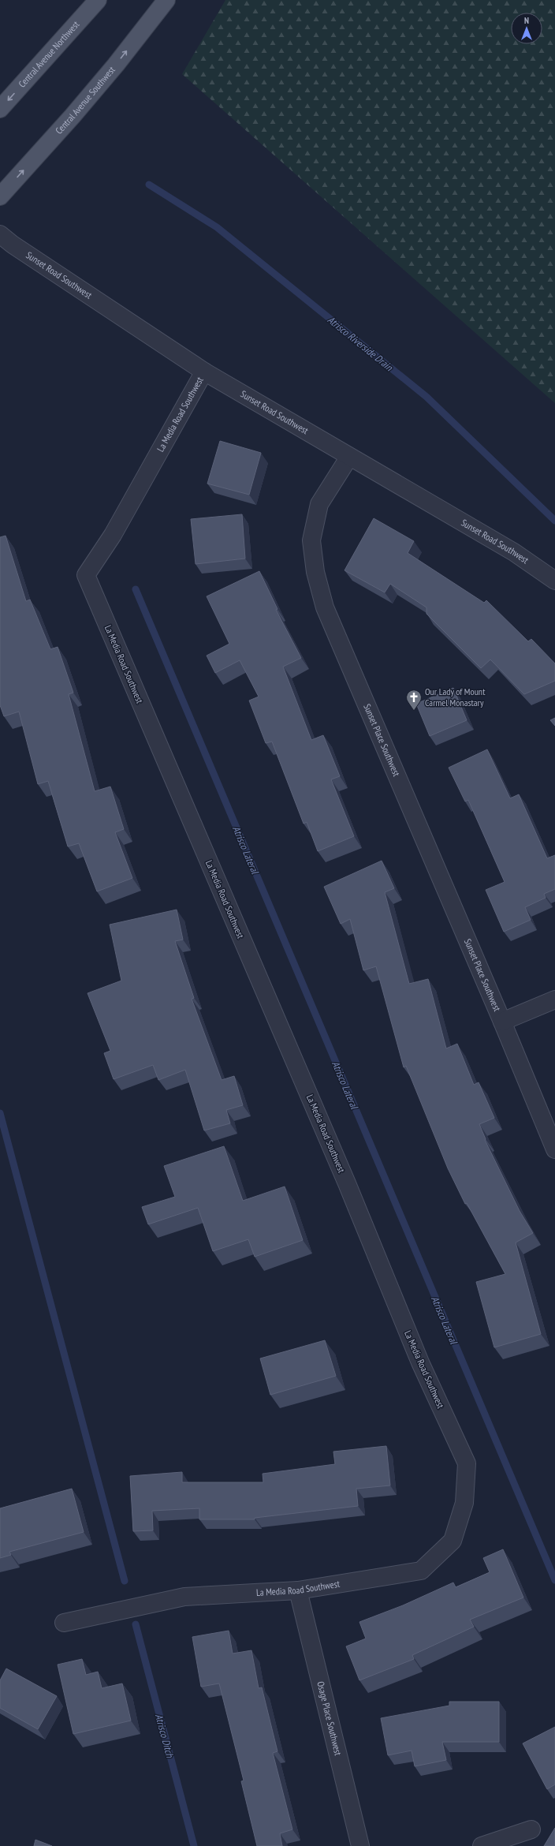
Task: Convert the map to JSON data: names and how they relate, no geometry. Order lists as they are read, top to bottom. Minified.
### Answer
{"streets":{"main road":["Central Avenue Northwest","Central Avenue Southwest"],"street":["Sunset Road Southwest","La Media Road Southwest","Sunset Place Southwest","Osage Place Southwest"]},"crossings":[["Sunset Road Southwest","La Media Road Southwest"],["Sunset Road Southwest","Sunset Place Southwest"],["La Media Road Southwest","Osage Place Southwest"]],"one_way":["Central Avenue Northwest","Central Avenue Southwest"],"water":["Atrisco Riverside Drain","Atrisco Lateral","Atrisco Ditch"],"places":{"church":["Our Lady of Mount Carmel Monastary"]},"north":"top"}
